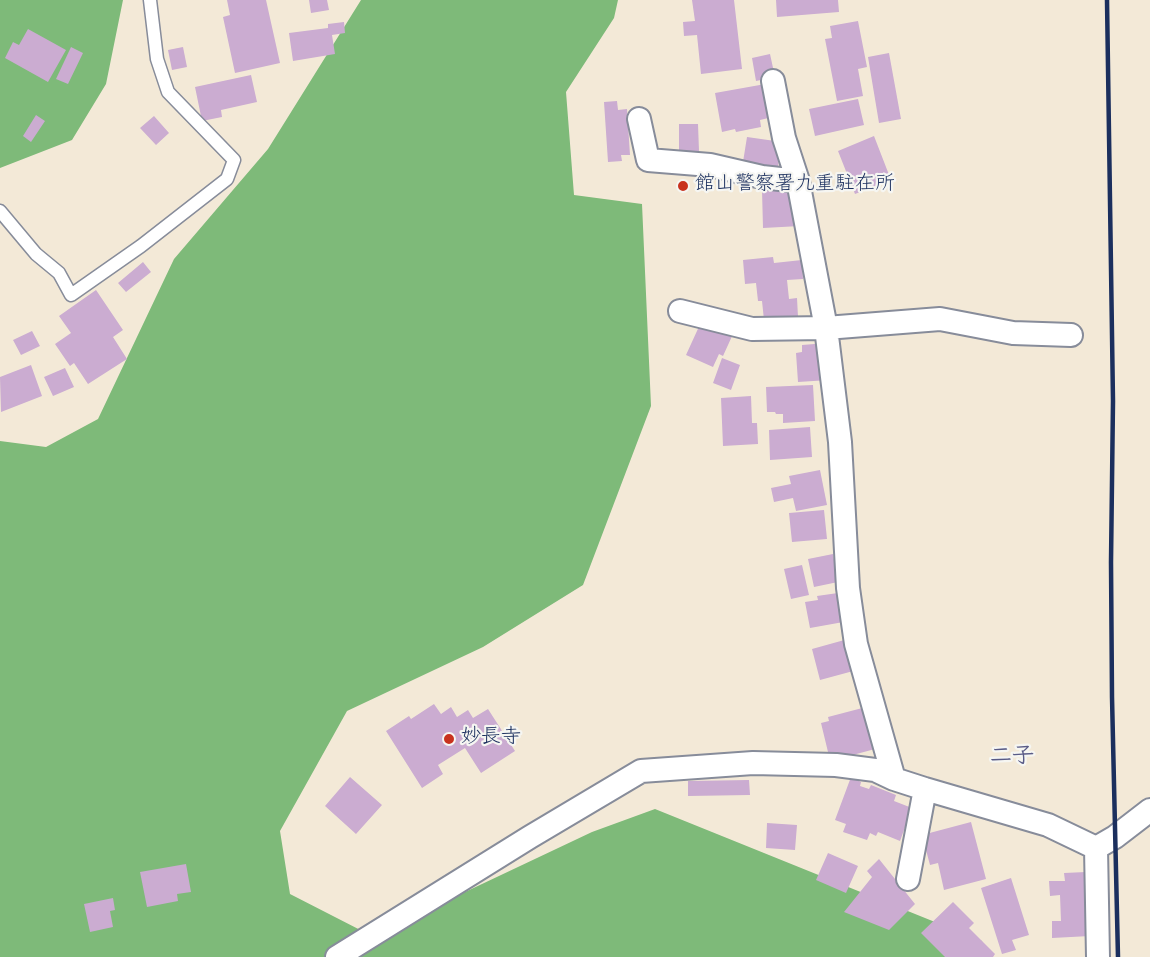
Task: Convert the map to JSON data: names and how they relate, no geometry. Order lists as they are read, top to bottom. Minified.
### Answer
{"districts":["二子"],"places":["館山警察署九重駐在所","妙長寺"]}
